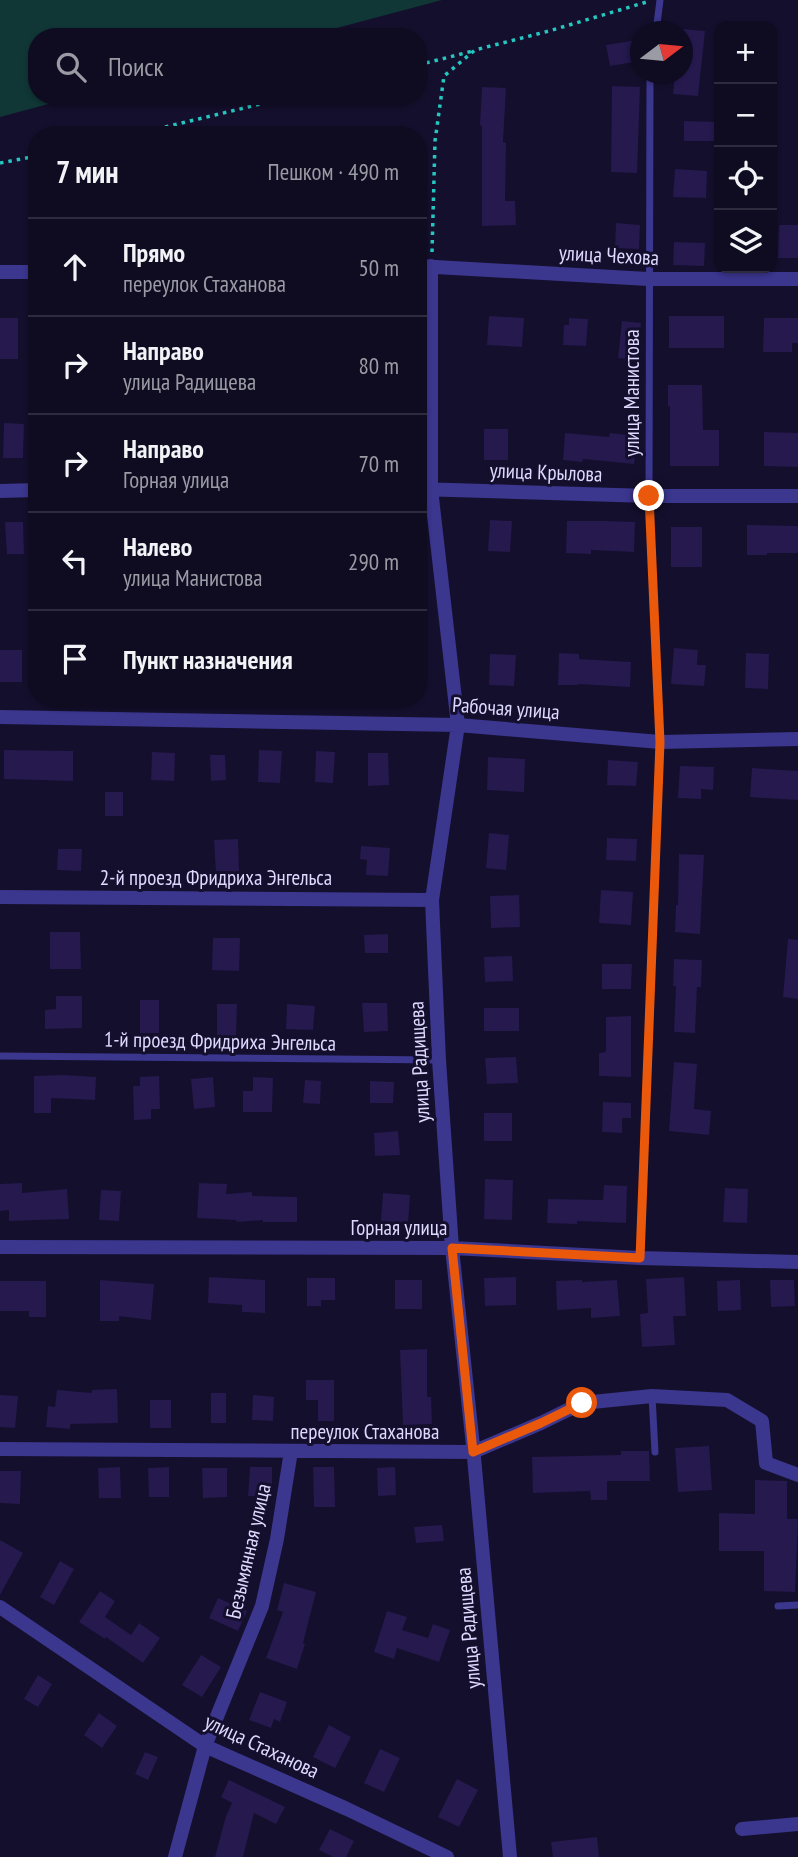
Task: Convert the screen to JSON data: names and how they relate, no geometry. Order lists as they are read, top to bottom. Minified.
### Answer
{"streets":{"street":["улица Чехова","улица Крылова","Рабочая улица","2-й проезд Фридриха Энгельса","улица Радищева","Горная улица","переулок Стаханова","Безымянная улица","улица Стаханова"],"lane":["улица Манистова","1-й проезд Фридриха Энгельса"]},"crossings":[["улица Чехова","улица Манистова"],["улица Манистова","улица Крылова"],["улица Манистова","Рабочая улица"],["улица Манистова","Горная улица"],["Рабочая улица","улица Радищева"],["2-й проезд Фридриха Энгельса","улица Радищева"],["1-й проезд Фридриха Энгельса","улица Радищева"],["улица Радищева","Горная улица"],["улица Радищева","переулок Стаханова"],["переулок Стаханова","Безымянная улица"],["Безымянная улица","улица Стаханова"]],"north":"right","page":{"map_buttons":["+","−"],"search":"Поиск","heading":["7 мин","Пешком · 490 m"],"list":[["Прямо","переулок Стаханова","50 m"],["Направо","улица Радищева","80 m"],["Направо","Горная улица","70 m"],["Налево","улица Манистова","290 m"],"Пункт назначения"]}}
